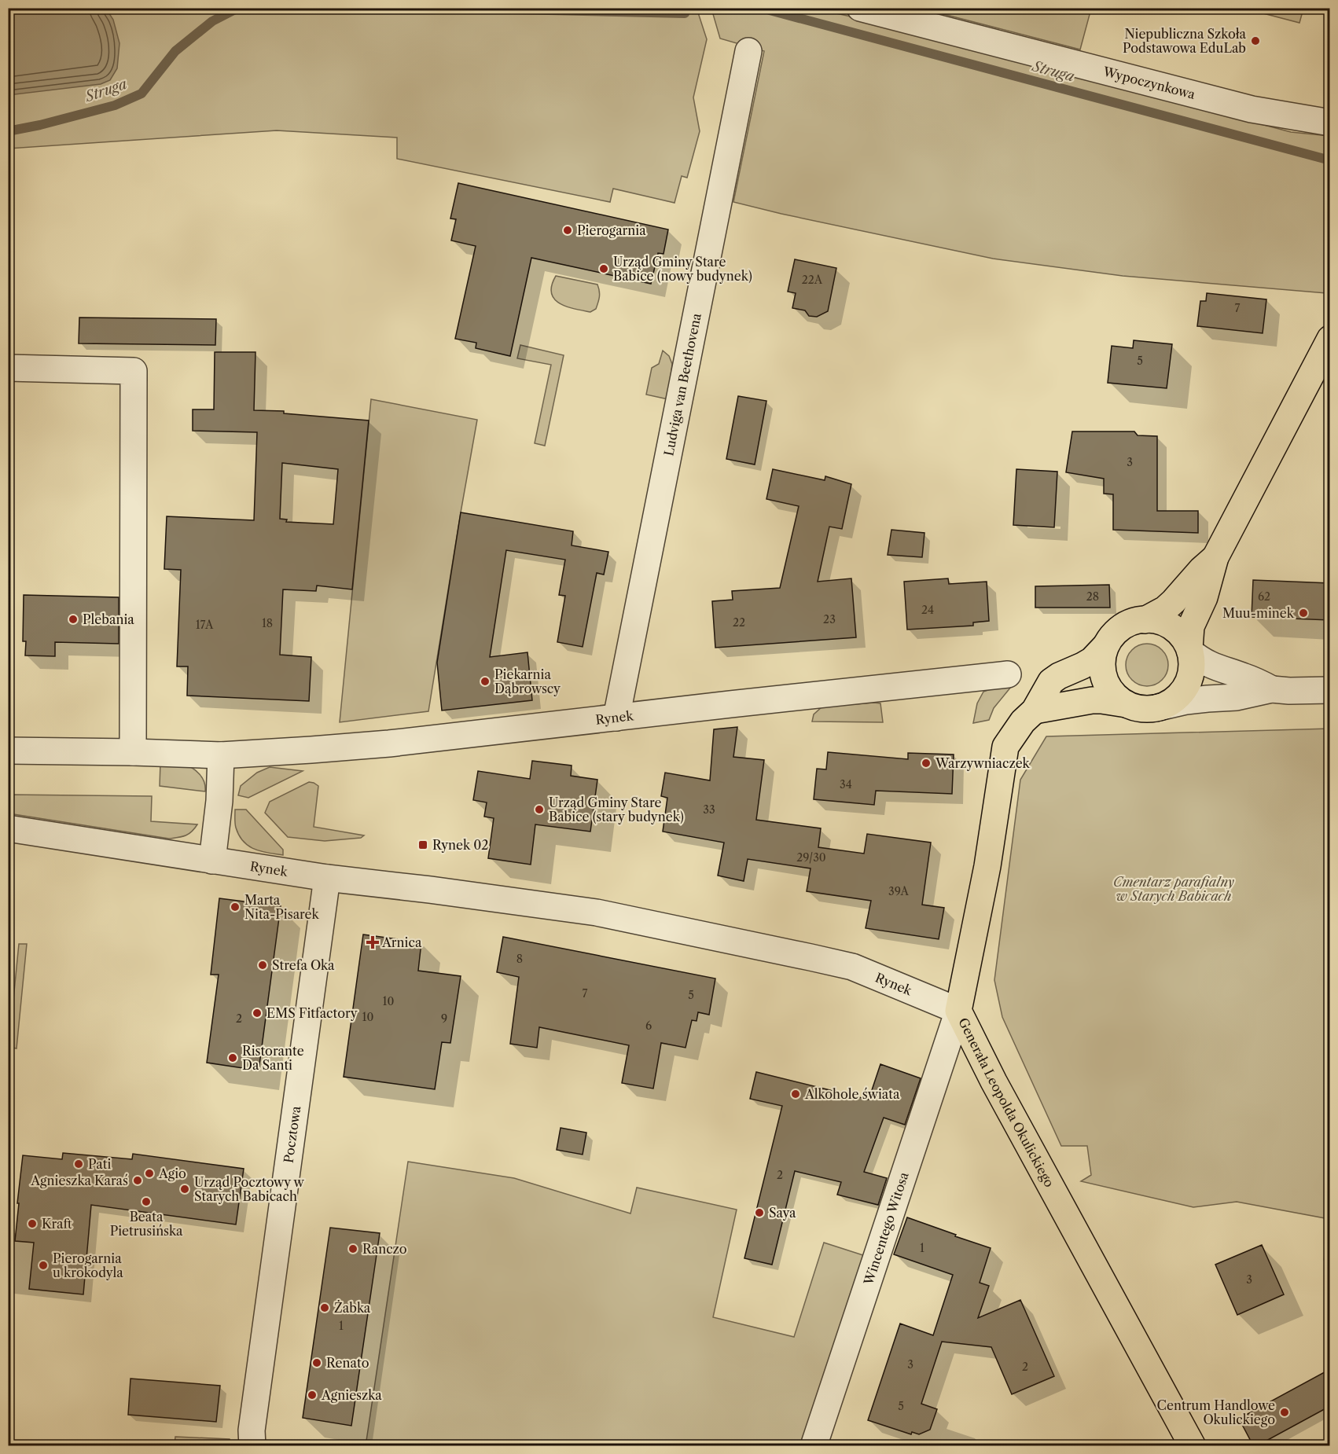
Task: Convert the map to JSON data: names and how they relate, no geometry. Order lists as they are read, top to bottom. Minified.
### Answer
{"streets":{"main road":["Generała Leopolda Okulickiego"],"street":["Wypoczynkowa","Ludviga van Beethovena","Rynek","Pocztowa","Wincentego Witosa"]},"crossings":[["Ludviga van Beethovena","Rynek"],["Rynek","Generała Leopolda Okulickiego"],["Rynek","Pocztowa"],["Rynek","Wincentego Witosa"],["Generała Leopolda Okulickiego","Wincentego Witosa"]],"water":["Struga"],"parks":["Cmentarz parafialny w Starych Babicach"],"places":{"other":["Niepubliczna Szkoła Podstawowa EduLab","Pierogarnia","Urząd Gminy Stare Babice (nowy budynek)","Muu-minek","Plebania","Piekarnia Dąbrowscy","Warzywniaczek","Urząd Gminy Stare Babice (stary budynek)","Marta Nita-Pisarek","Strefa Oka","EMS Fitfactory","Ristorante Da Santi","Alkohole świata","Pati","Agio","Agnieszka Karaś","Urząd Pocztowy w Starych Babicach","Beata Pietrusińska","Saya","Kraft","Ranczo","Pierogarnia u krokodyla","Żabka","Renato","Agnieszka","Centrum Handlowe Okulickiego"],"transit":["Rynek 02"],"health":["Arnica"]},"house_numbers":["22A","7","5","3","28","62","24","23","22","18","17A","34","33","29/30","39A","8","7","5","10","10","2","9","6","2","1","3","1","3","2","5"]}
